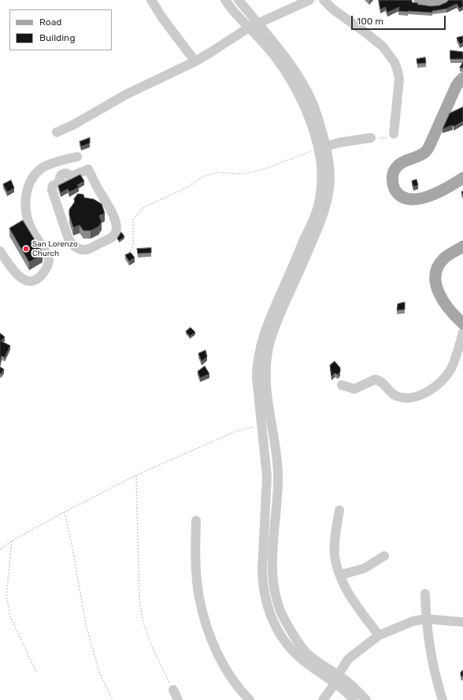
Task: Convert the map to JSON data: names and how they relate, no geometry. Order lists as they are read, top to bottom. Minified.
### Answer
{"places":["San Lorenzo Church"],"legend":["Road","Building"],"scale_bar":"100 m"}
